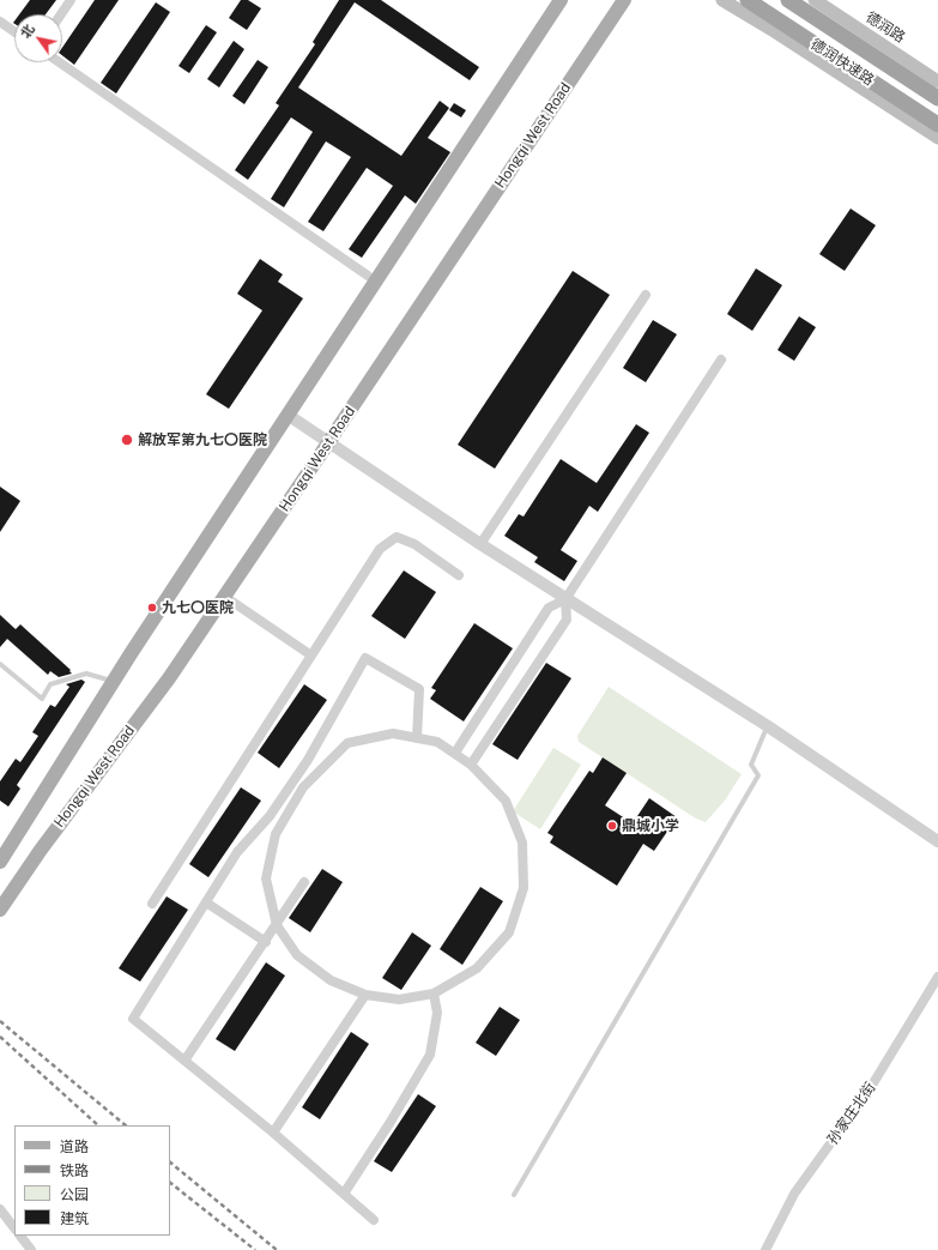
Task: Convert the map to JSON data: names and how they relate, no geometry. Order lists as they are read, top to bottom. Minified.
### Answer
{"streets":{"highway":["德润快速路"],"main road":["德润路","Hongqi West Road"],"street":["孙家庄北街"]},"places":["解放军第九七〇医院","九七〇医院","鼎城小学"],"legend":["道路","铁路","公园","建筑"],"north":"top left"}
